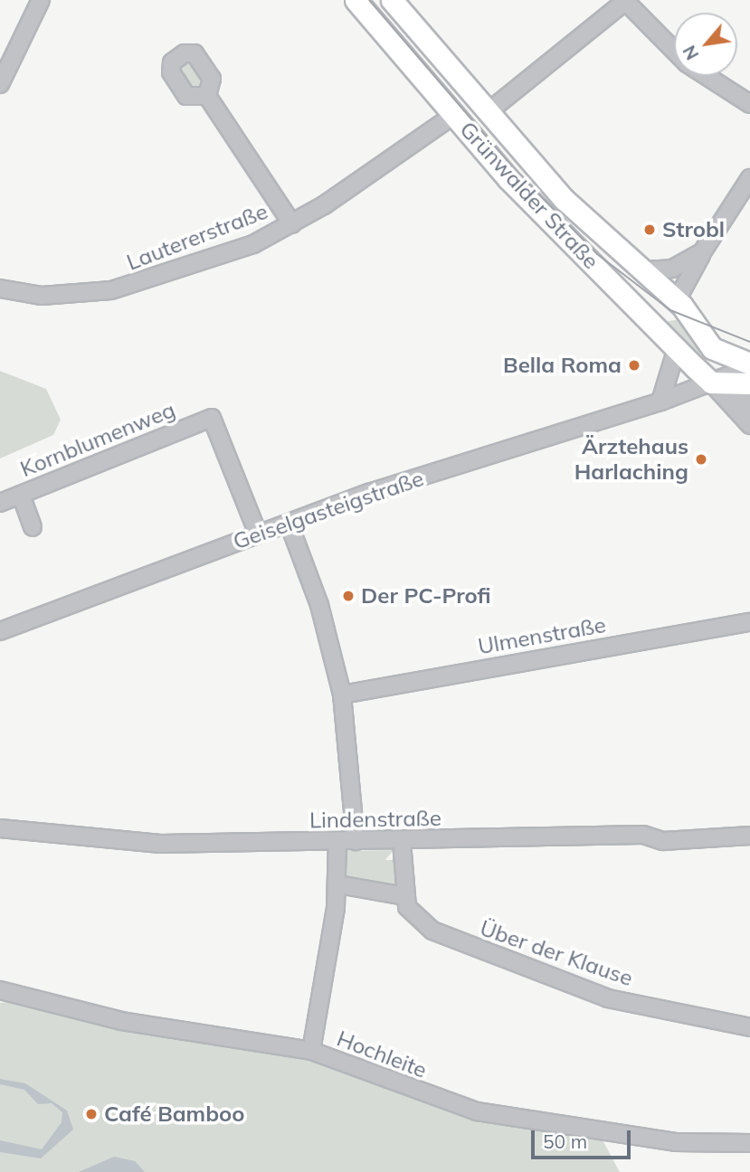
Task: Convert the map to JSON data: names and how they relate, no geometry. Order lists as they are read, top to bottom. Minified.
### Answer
{"streets":{"main road":["Grünwalder Straße","Geiselgasteigstraße"],"street":["Lautererstraße","Kornblumenweg","Ulmenstraße","Lindenstraße","Über der Klause","Hochleite"]},"crossings":[["Grünwalder Straße","Lautererstraße"],["Grünwalder Straße","Geiselgasteigstraße"],["Kornblumenweg","Geiselgasteigstraße"]],"places":["Strobl","Bella Roma","Ärztehaus Harlaching","Der PC-Profi","Café Bamboo"],"scale_bar":"50 m","north":"bottom left"}
